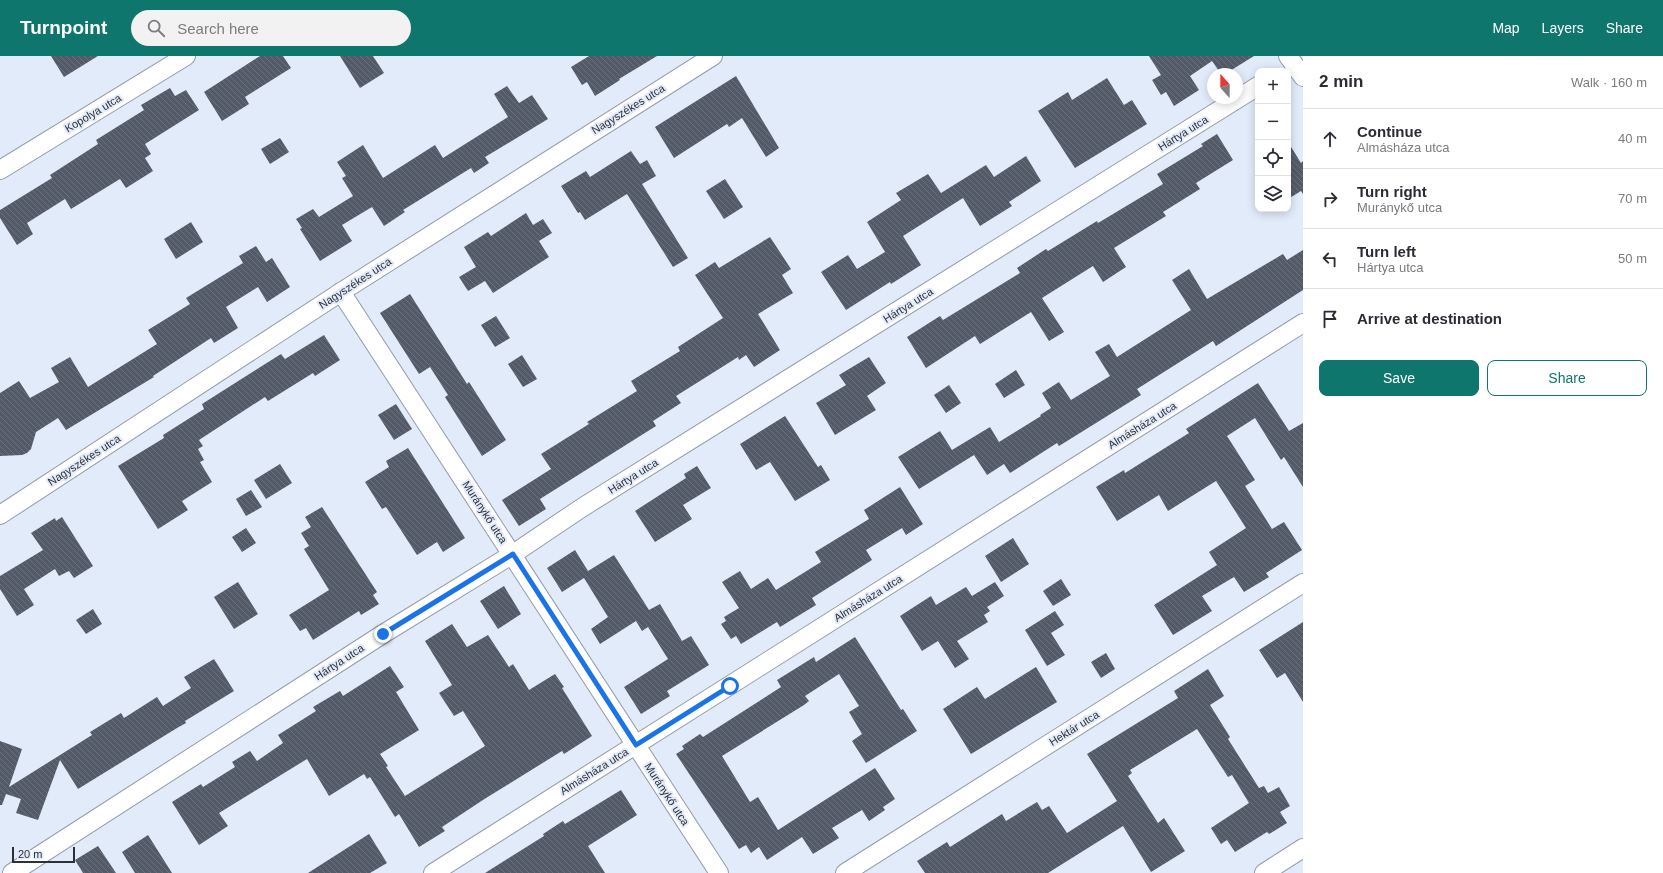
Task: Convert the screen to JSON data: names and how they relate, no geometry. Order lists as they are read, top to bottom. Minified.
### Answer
{"streets":{"street":["Nagyszékes utca","Kopolya utca","Hártya utca","Almásháza utca","Muránykő utca","Hektár utca"]},"crossings":[["Nagyszékes utca","Muránykő utca"],["Hártya utca","Muránykő utca"],["Almásháza utca","Muránykő utca"]],"scale_bar":"20 m","north":"top","page":{"header":"Turnpoint","search":"Search here","nav":["Map","Layers","Share"],"heading":["2 min","Walk · 160 m"],"map_buttons":["+","−"],"list":[["Continue","Almásháza utca","40 m"],["Turn right","Muránykő utca","70 m"],["Turn left","Hártya utca","50 m"],"Arrive at destination"],"buttons":["Save","Share"],"scale":"20 m"}}
